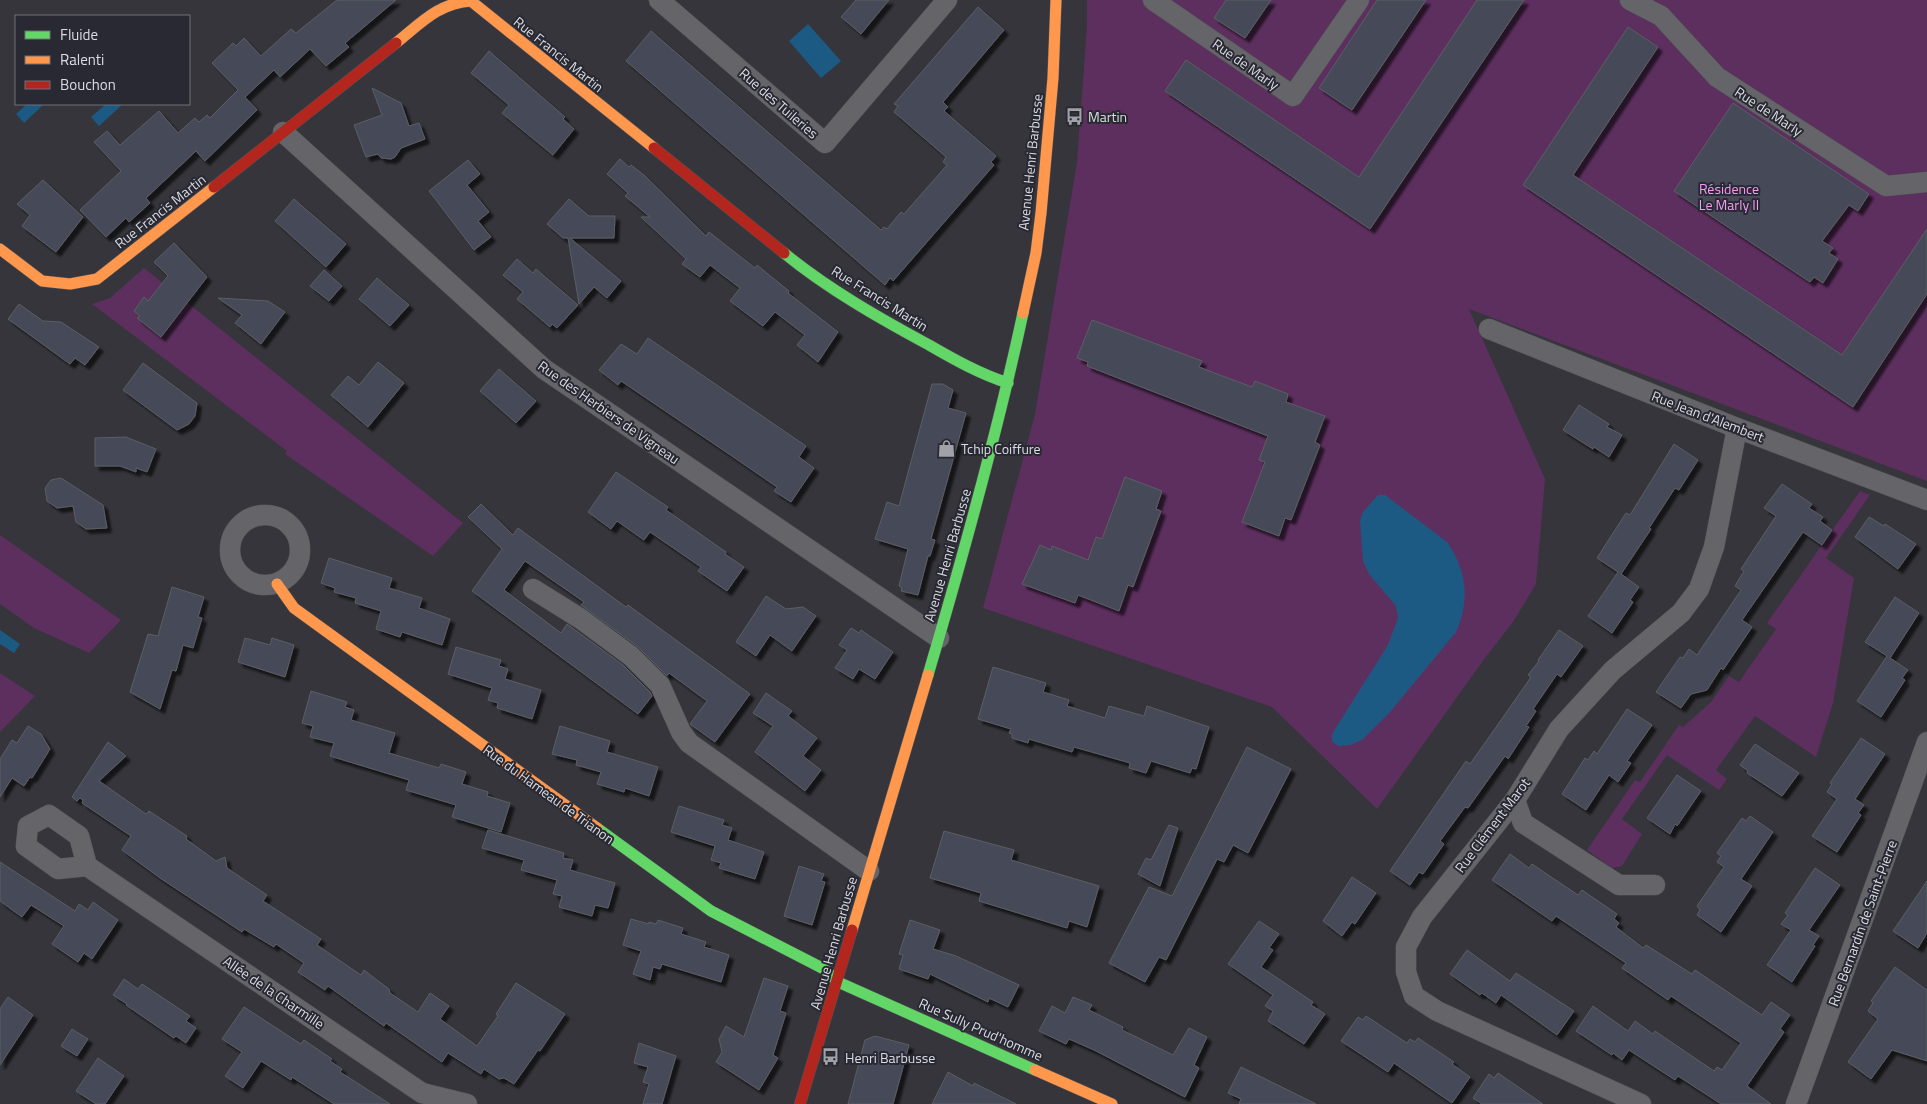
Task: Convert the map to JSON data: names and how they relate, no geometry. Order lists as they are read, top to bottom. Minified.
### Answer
{"streets":{"street":["Rue Francis Martin","Rue de Marly","Rue des Tuileries","Avenue Henri Barbusse","Rue des Herbiers de Vigneau","Rue Jean d'Alembert","Rue du Hameau de Trianon","Rue Clément Marot","Rue Bernardin de Saint-Pierre","Allée de la Charmille","Rue Sully Prud'homme"]},"crossings":[["Rue Francis Martin","Avenue Henri Barbusse"],["Rue Francis Martin","Rue des Herbiers de Vigneau"],["Avenue Henri Barbusse","Rue des Herbiers de Vigneau"],["Avenue Henri Barbusse","Rue du Hameau de Trianon"],["Avenue Henri Barbusse","Rue Sully Prud'homme"],["Rue Jean d'Alembert","Rue Clément Marot"],["Rue du Hameau de Trianon","Rue Sully Prud'homme"]],"parks":["Résidence Le Marly II"],"places":{"bus stop":["Martin","Henri Barbusse"],"shop":["Tchip Coiffure"]},"legend":["Fluide","Ralenti","Bouchon"]}
